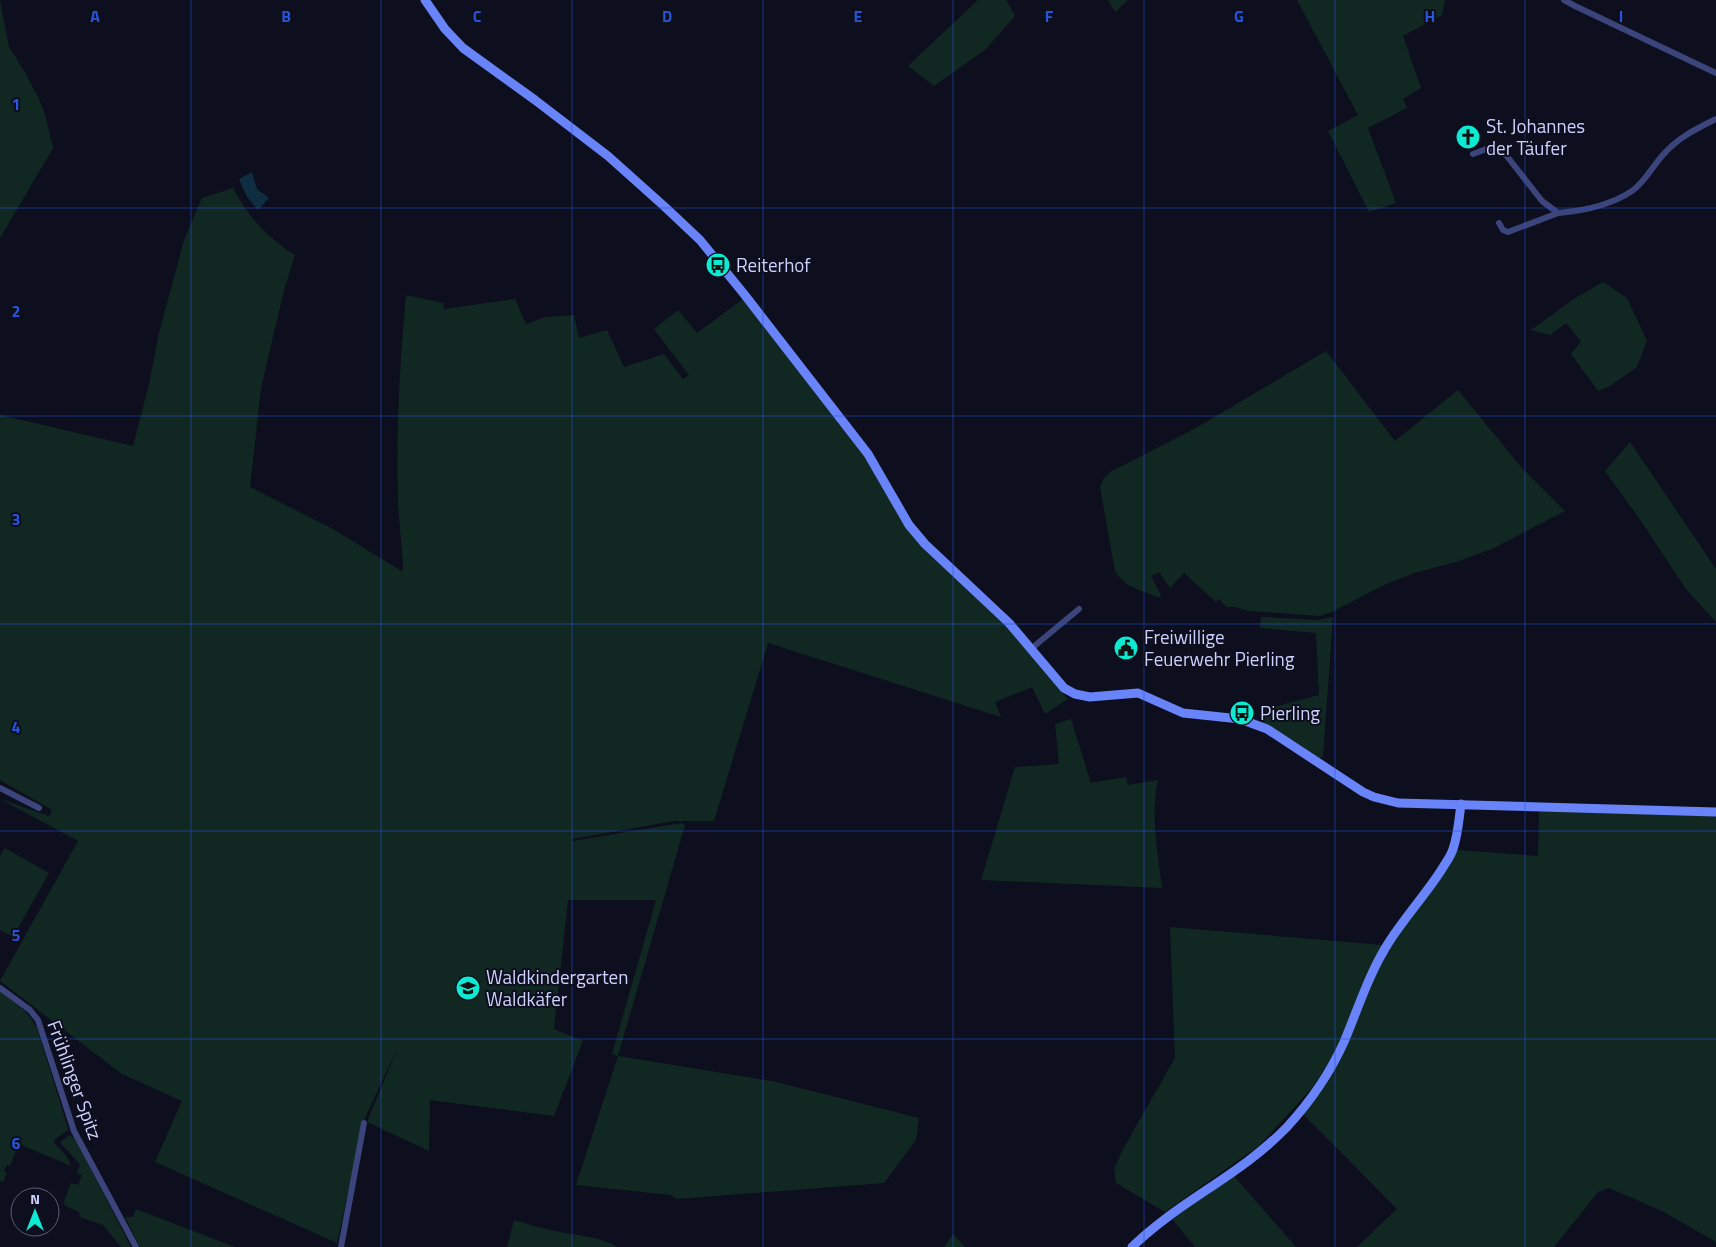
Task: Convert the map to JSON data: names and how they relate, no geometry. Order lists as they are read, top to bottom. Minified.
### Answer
{"streets":{"street":["Frühlinger Spitz"]},"places":{"church":["St. Johannes der Täufer"],"bus stop":["Reiterhof","Pierling"],"public building":["Freiwillige Feuerwehr Pierling"],"school or university":["Waldkindergarten Waldkäfer"]},"north":"top","grid":{"columns":["A","B","C","D","E","F","G","H","I"],"rows":["1","2","3","4","5","6"]}}
